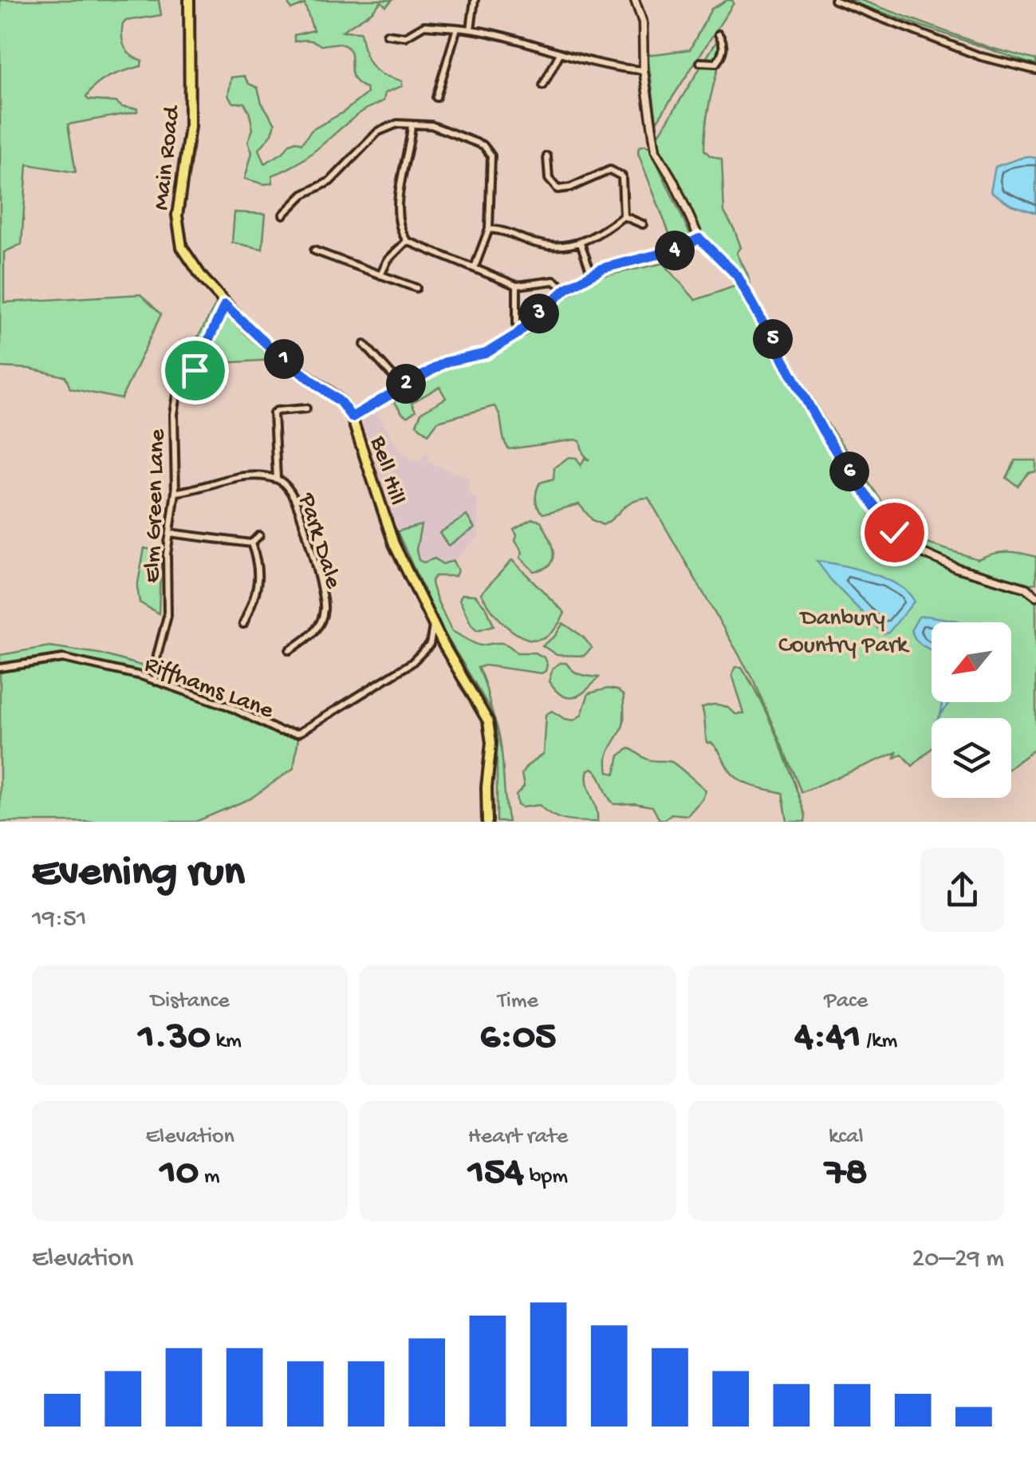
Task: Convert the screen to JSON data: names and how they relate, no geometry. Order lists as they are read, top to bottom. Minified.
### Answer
{"streets":{"main road":["Main Road","Bell Hill"],"street":["Elm Green Lane","Park Dale","Riffhams Lane"]},"crossings":[["Main Road","Bell Hill"],["Main Road","Elm Green Lane"],["Bell Hill","Elm Green Lane"],["Elm Green Lane","Park Dale"],["Elm Green Lane","Riffhams Lane"]],"parks":["Danbury Country Park"],"north":"bottom left","page":{"pins":["4","3","5","1","2","6"],"heading":["Evening run","19:51"],"stats":[["Distance","1.30 km"],["Time","6:05"],["Pace","4:41 /km"],["Elevation","10 m"],["Heart rate","154 bpm"],["kcal","78"]],"chart":["Elevation","20–29 m"]}}
